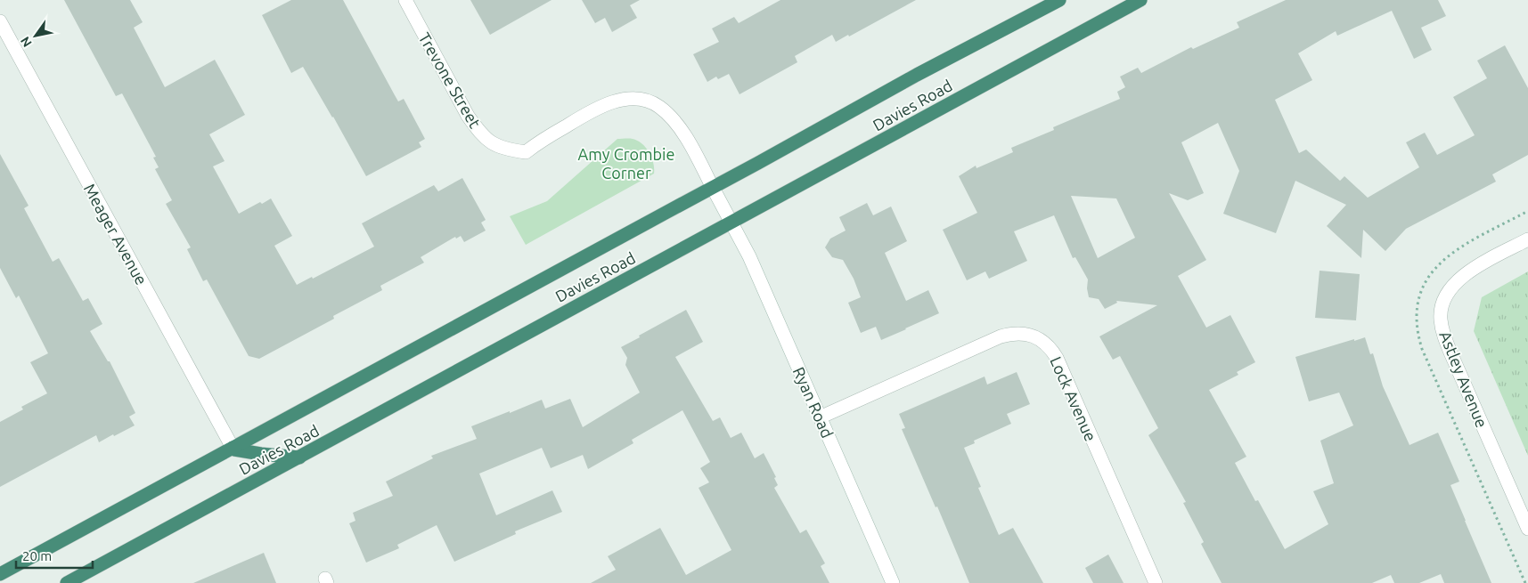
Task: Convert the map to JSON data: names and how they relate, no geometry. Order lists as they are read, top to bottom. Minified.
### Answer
{"streets":{"highway":["Davies Road"],"street":["Trevone Street","Meager Avenue","Astley Avenue","Lock Avenue","Ryan Road"]},"crossings":[["Trevone Street","Davies Road"],["Trevone Street","Ryan Road"],["Davies Road","Meager Avenue"],["Davies Road","Ryan Road"],["Lock Avenue","Ryan Road"]],"parks":["Amy Crombie Corner"],"scale_bar":"20 m","north":"bottom left"}
